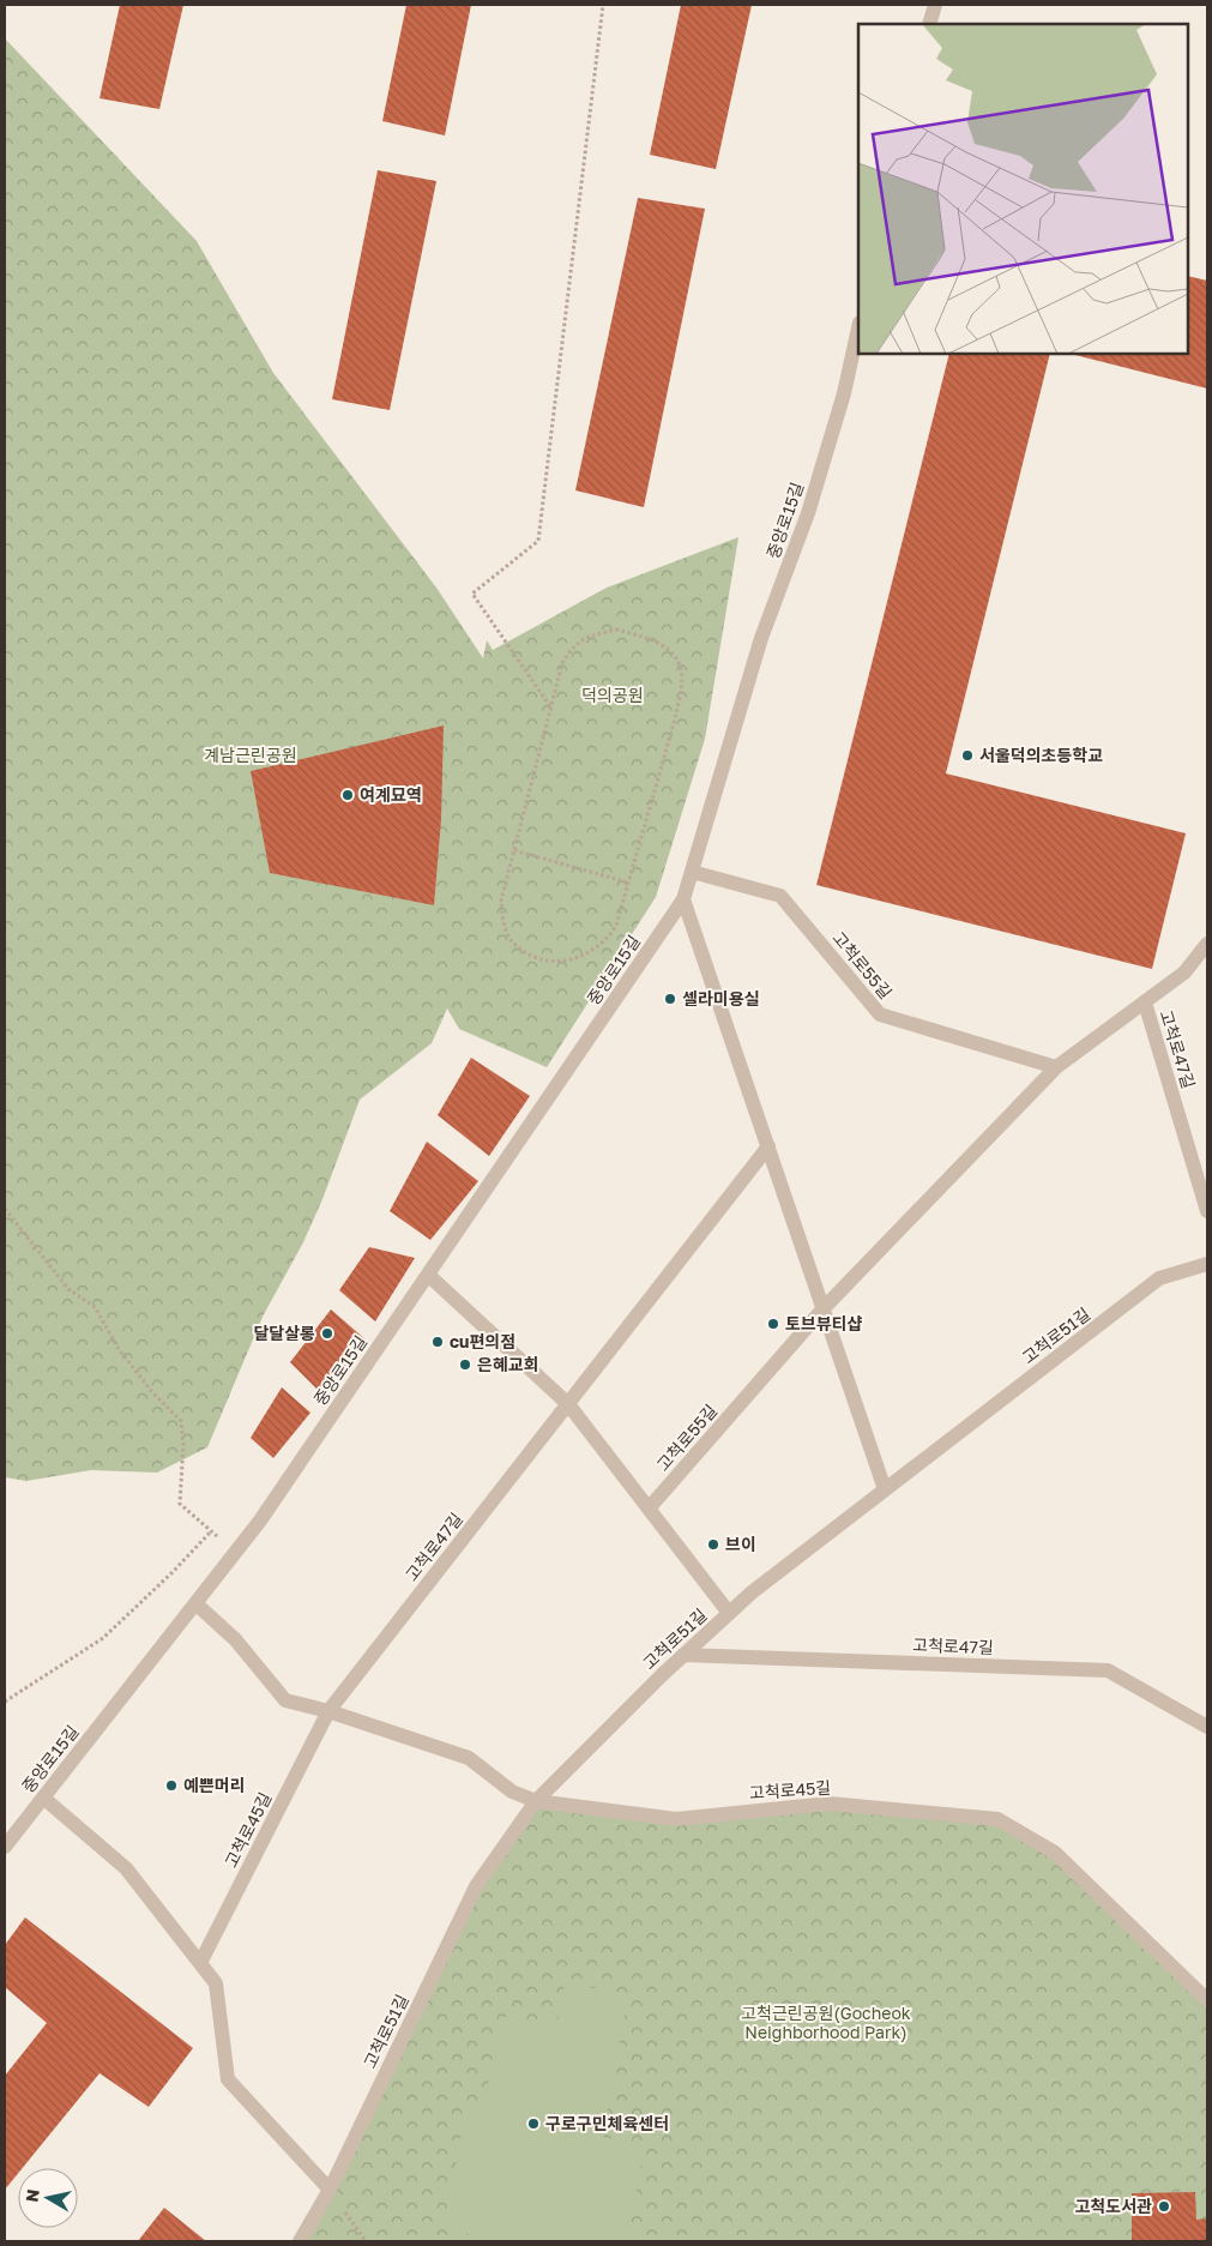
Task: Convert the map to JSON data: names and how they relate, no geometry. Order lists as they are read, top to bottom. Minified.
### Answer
{"streets":{"street":["중앙로15길","고척로55길","고척로47길","고척로51길","고척로45길"]},"crossings":[["중앙로15길","고척로55길"],["중앙로15길","고척로45길"],["고척로55길","고척로47길"],["고척로47길","고척로51길"],["고척로47길","고척로45길"],["고척로51길","고척로45길"]],"parks":["덕의공원","계남근린공원","고척근린공원(Gocheok Neighborhood Park)"],"places":["서울덕의초등학교","여계묘역","셀라미용실","토브뷰티샵","달달살롱","cu편의점","은혜교회","브이","예쁜머리","구로구민체육센터","고척도서관"],"north":"left"}
